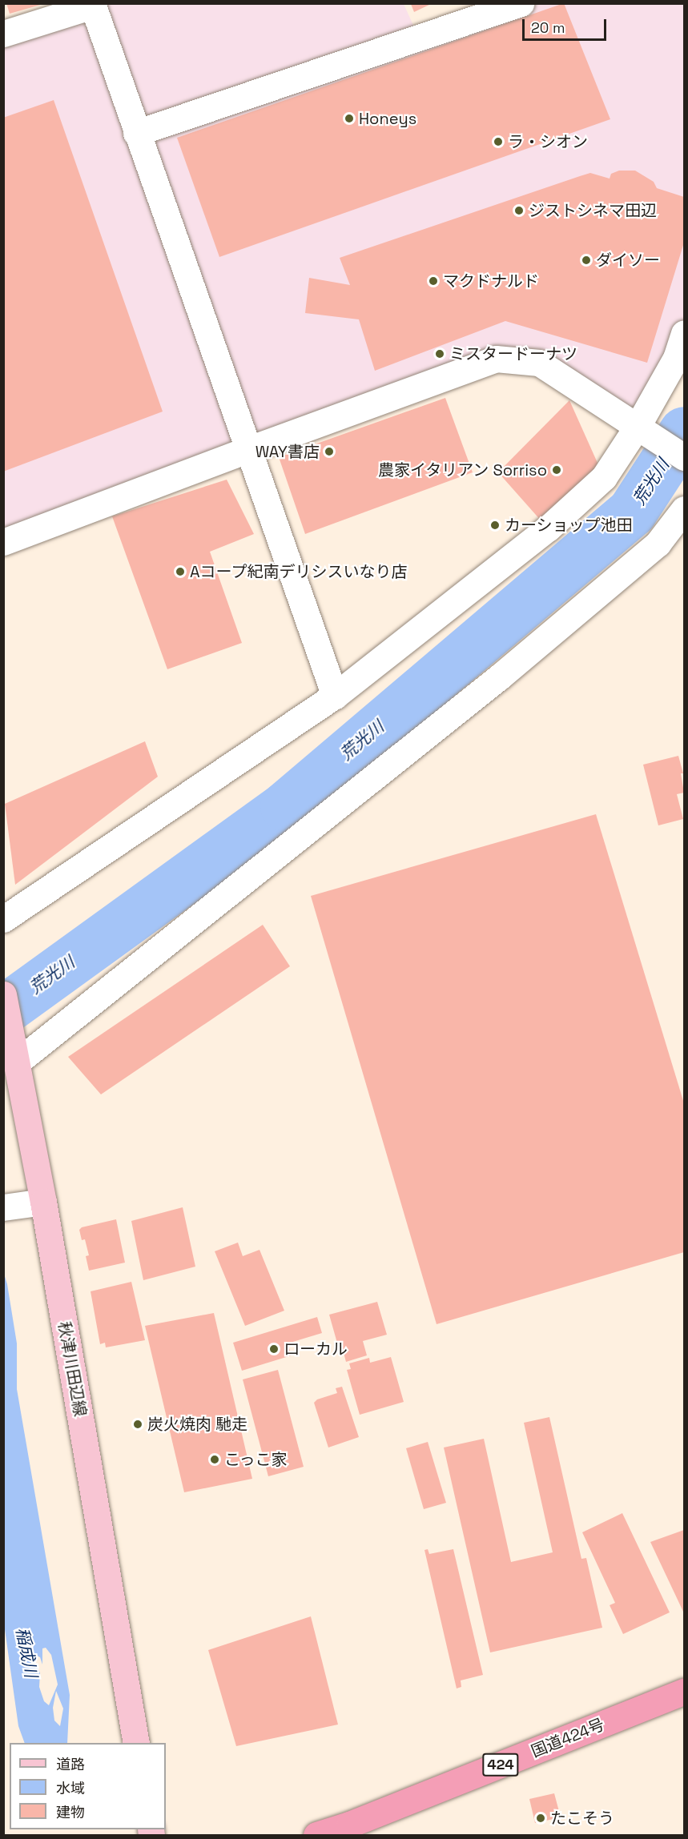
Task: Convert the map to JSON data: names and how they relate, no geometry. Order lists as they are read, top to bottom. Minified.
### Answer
{"streets":{"highway":["国道424号","424"],"main road":["秋津川田辺線"]},"water":["荒光川","稲成川"],"places":["Honeys","ラ・シオン","ジストシネマ田辺","ダイソー","マクドナルド","ミスタードーナツ","WAY書店","農家イタリアン Sorriso","カーショップ池田","Aコープ紀南デリシスいなり店","ローカル","炭火焼肉 馳走","こっこ家","たこそう"],"legend":["道路","水域","建物"],"scale_bar":"20 m"}
